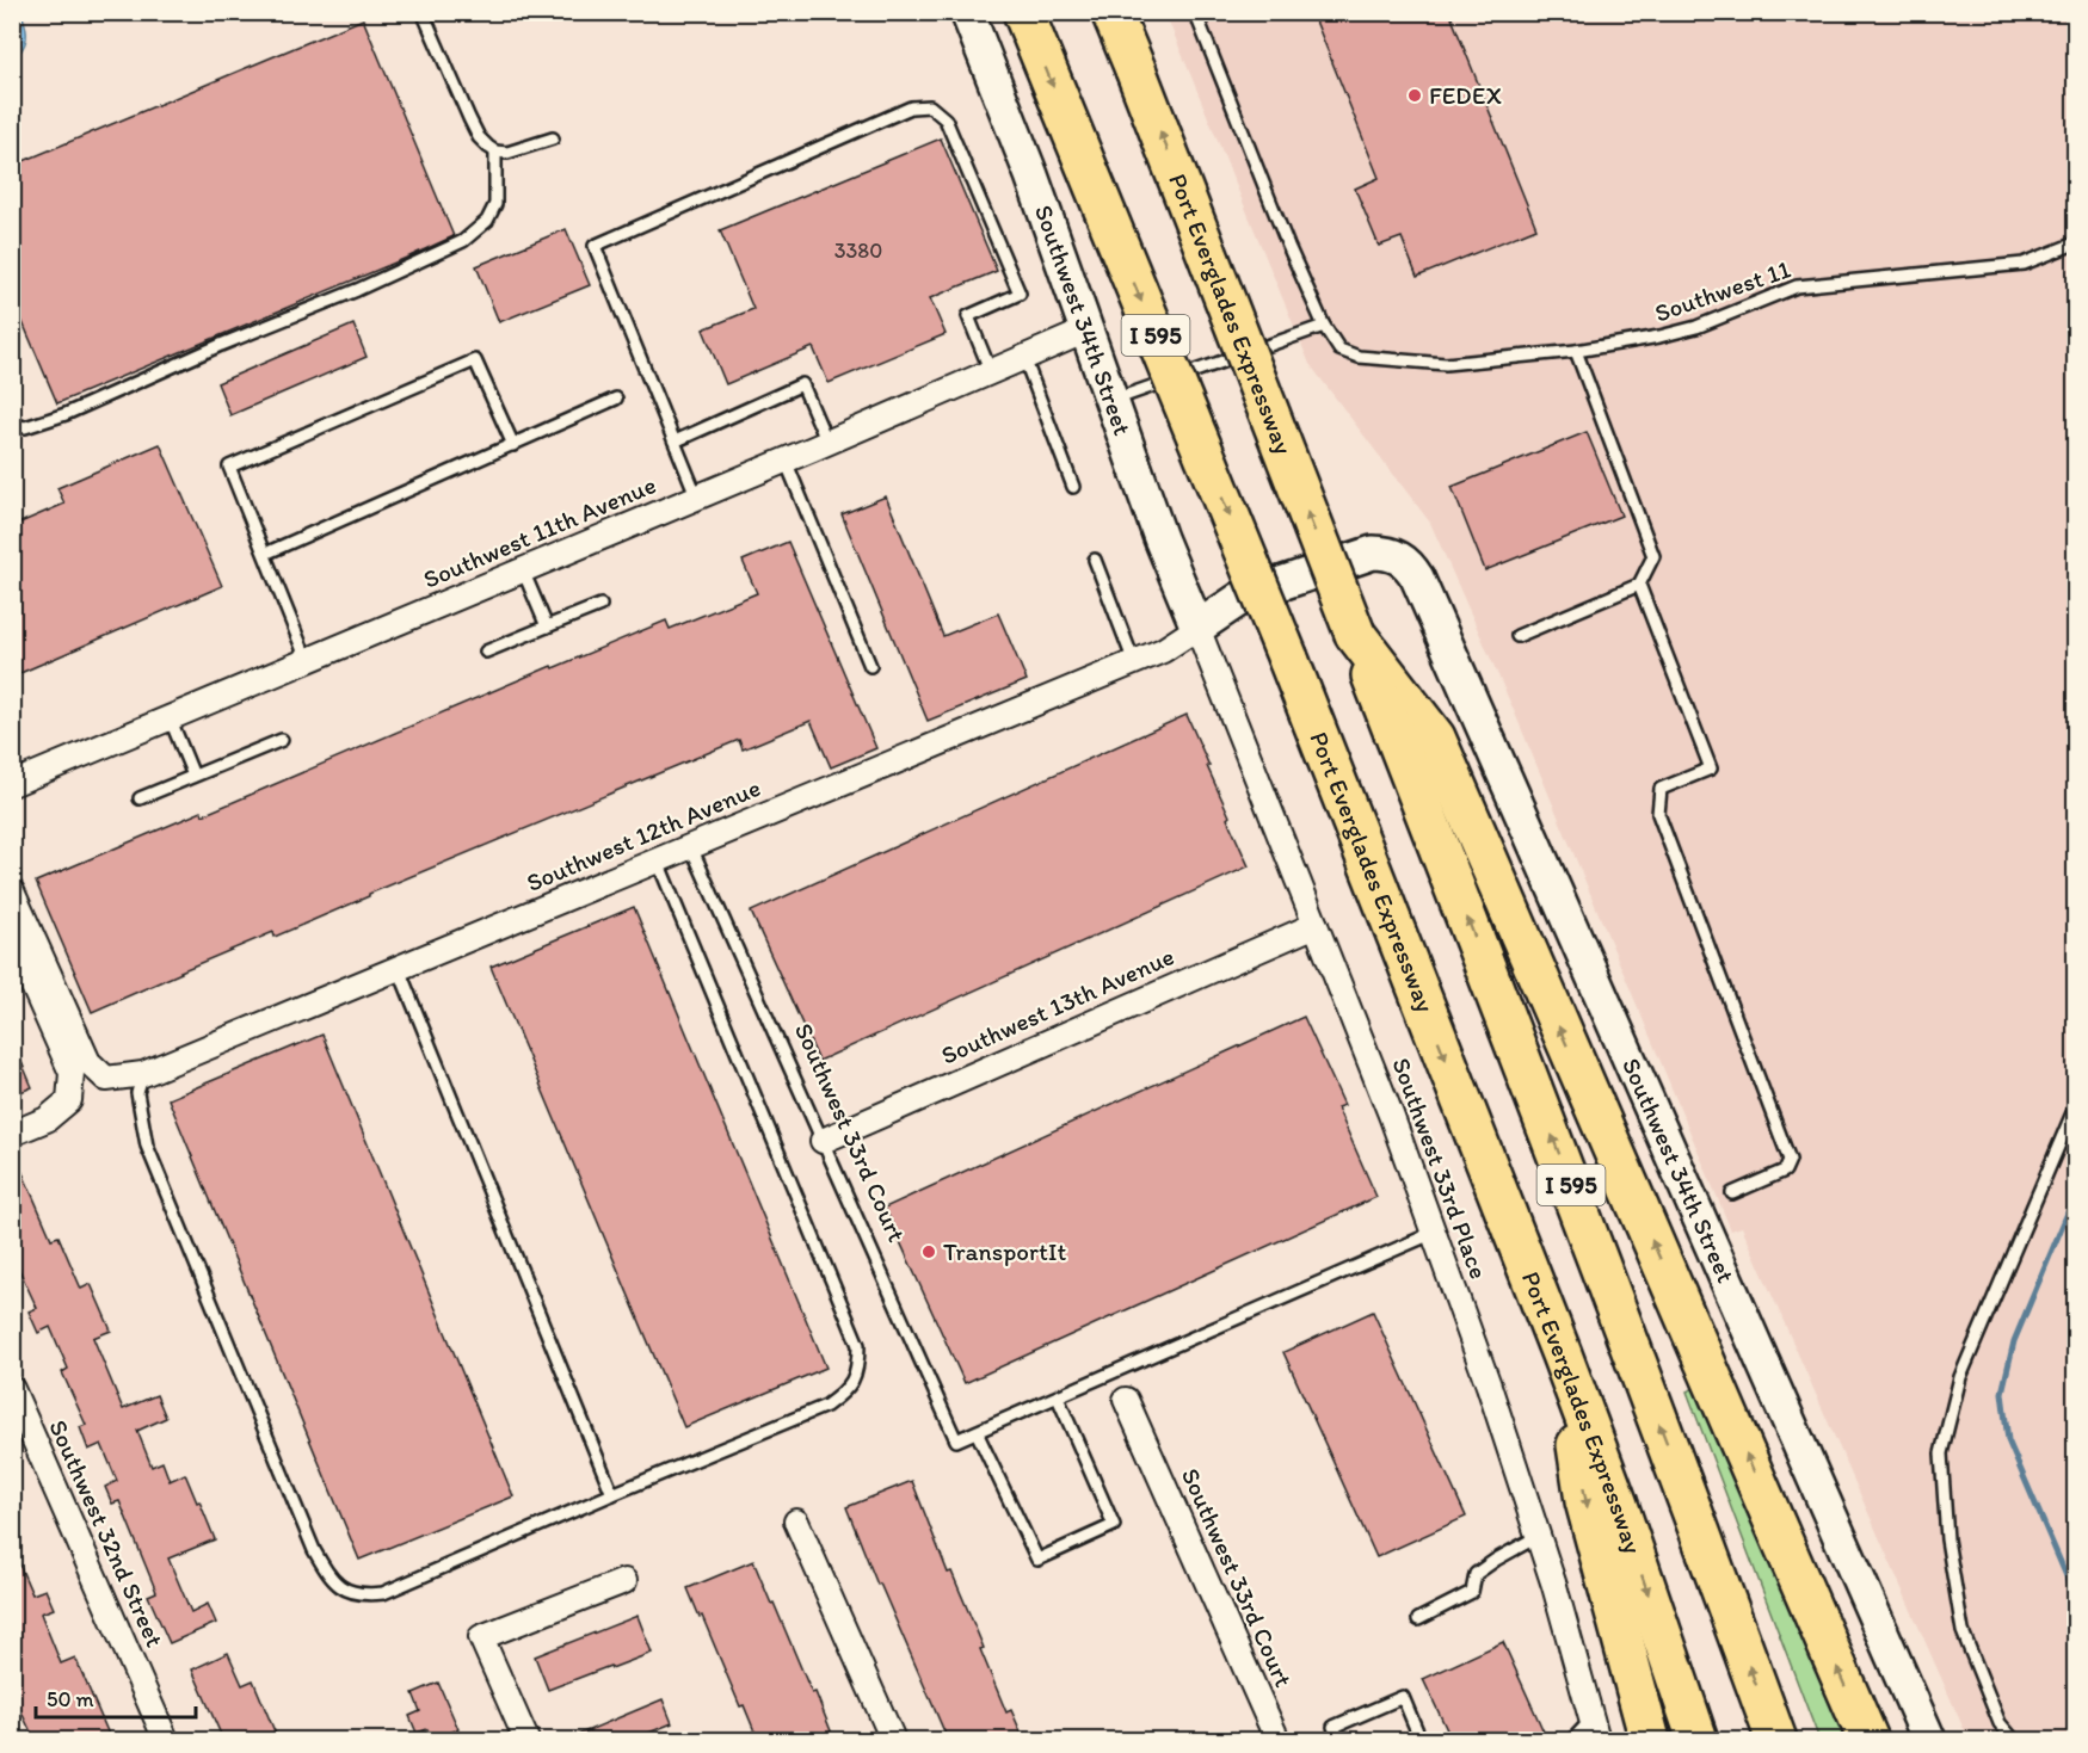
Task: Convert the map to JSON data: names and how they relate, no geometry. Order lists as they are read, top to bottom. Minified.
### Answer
{"streets":{"highway":["Port Everglades Expressway","I 595"],"street":["Southwest 34th Street","Southwest 11th Avenue","Southwest 12th Avenue","Southwest 13th Avenue","Southwest 33rd Court","Southwest 33rd Place","Southwest 32nd Street"],"lane":["Southwest 11"]},"crossings":[["Southwest 34th Street","Southwest 11th Avenue"],["Southwest 34th Street","Southwest 12th Avenue"],["Southwest 34th Street","Southwest 33rd Place"],["Southwest 12th Avenue","Southwest 33rd Court"],["Southwest 12th Avenue","Southwest 33rd Place"],["Southwest 13th Avenue","Southwest 33rd Court"],["Southwest 13th Avenue","Southwest 33rd Place"]],"places":["FEDEX","TransportIt"],"house_numbers":["3380"],"scale_bar":"50 m"}
